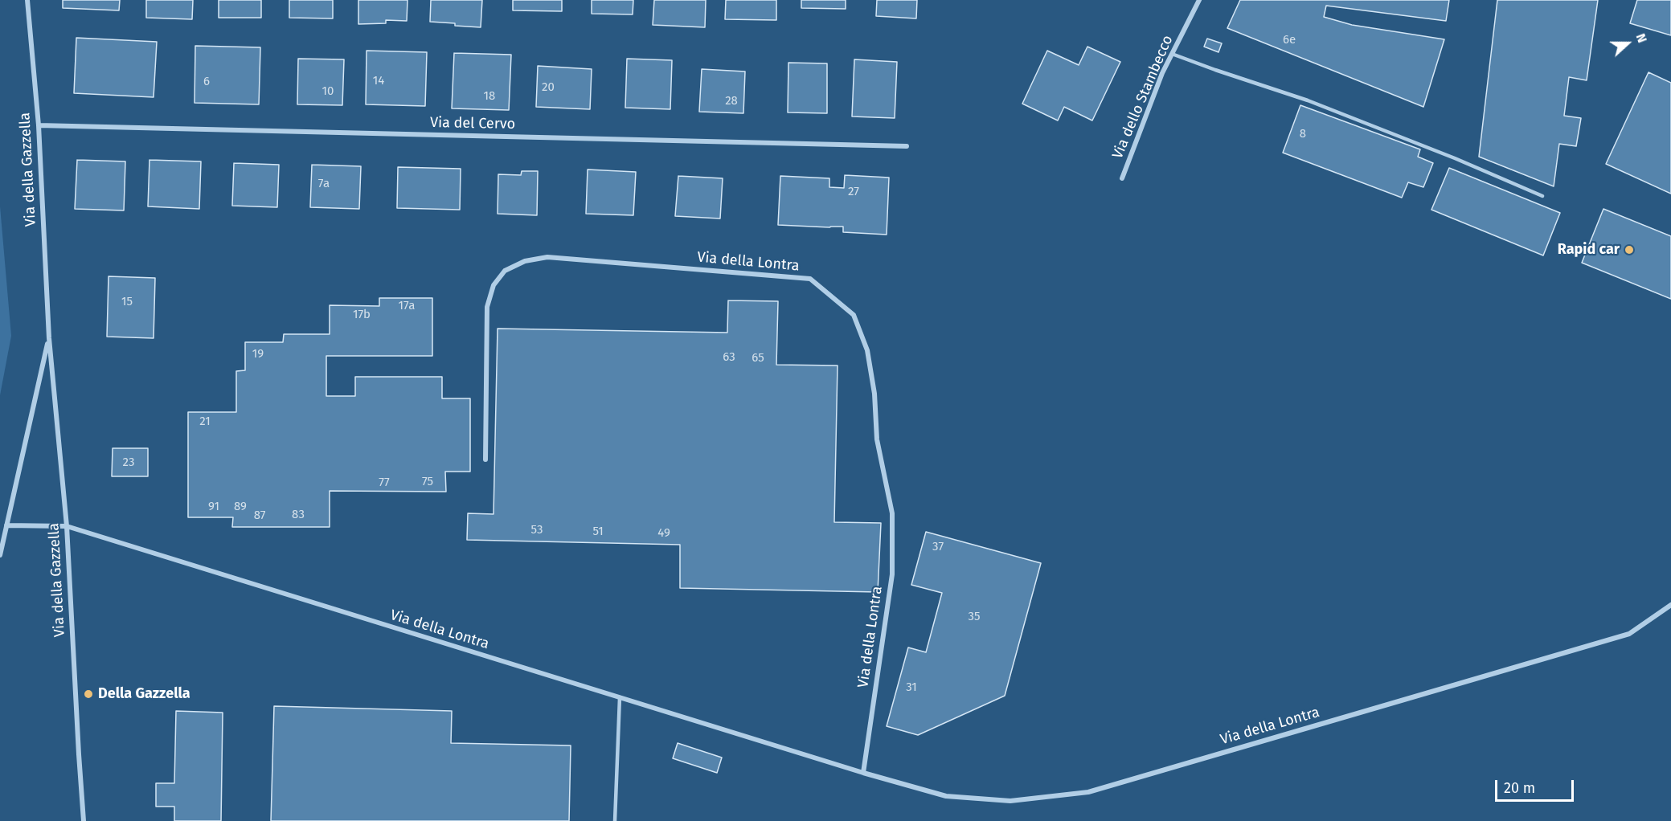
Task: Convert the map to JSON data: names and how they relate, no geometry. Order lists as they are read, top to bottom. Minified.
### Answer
{"streets":{"street":["Via dello Stambecco","Via del Cervo","Via della Gazzella","Via della Lontra"]},"crossings":[["Via del Cervo","Via della Gazzella"],["Via della Gazzella","Via della Lontra"]],"places":["Rapid car","Della Gazzella"],"house_numbers":["6e","14","6","20","10","18","28","8","7a","27","15","17a","17b","19","63","65","21","23","75","77","91","89","83","87","53","51","49","37","35","31"],"scale_bar":"20 m","north":"right"}
